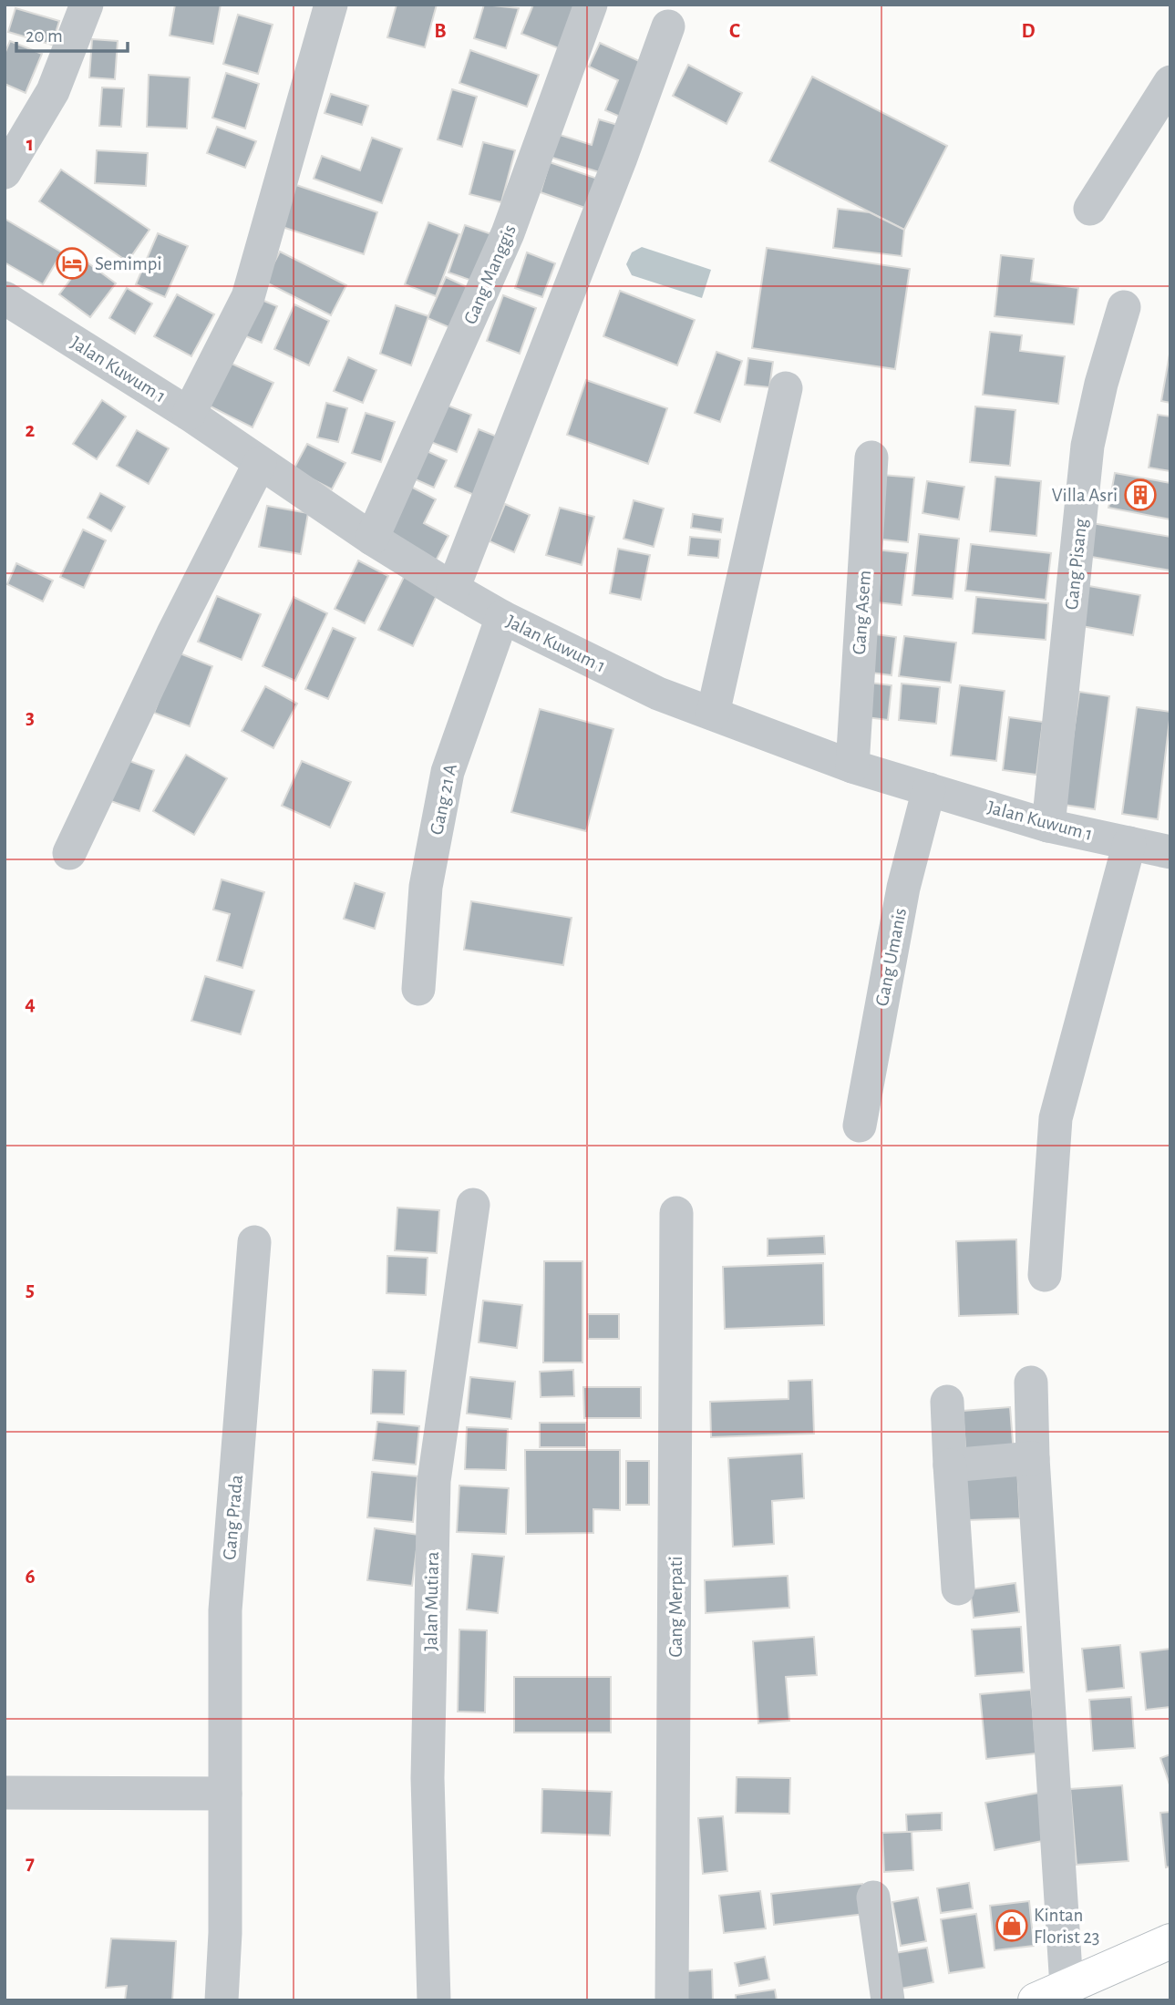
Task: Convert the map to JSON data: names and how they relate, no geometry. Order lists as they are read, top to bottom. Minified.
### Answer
{"streets":{"street":["Gang Manggis","Jalan Kuwum 1","Gang Pisang","Gang Asem","Gang 21 A","Gang Umanis","Gang Prada","Jalan Mutiara","Gang Merpati"]},"crossings":[["Gang Manggis","Jalan Kuwum 1"],["Jalan Kuwum 1","Gang Pisang"],["Jalan Kuwum 1","Gang Asem"],["Jalan Kuwum 1","Gang 21 A"],["Jalan Kuwum 1","Gang Umanis"]],"places":{"hotel":["Semimpi"],"building":["Villa Asri"],"shop":["Kintan Florist 23"]},"scale_bar":"20 m","grid":{"columns":["B","C","D"],"rows":["1","2","3","4","5","6","7"]}}
